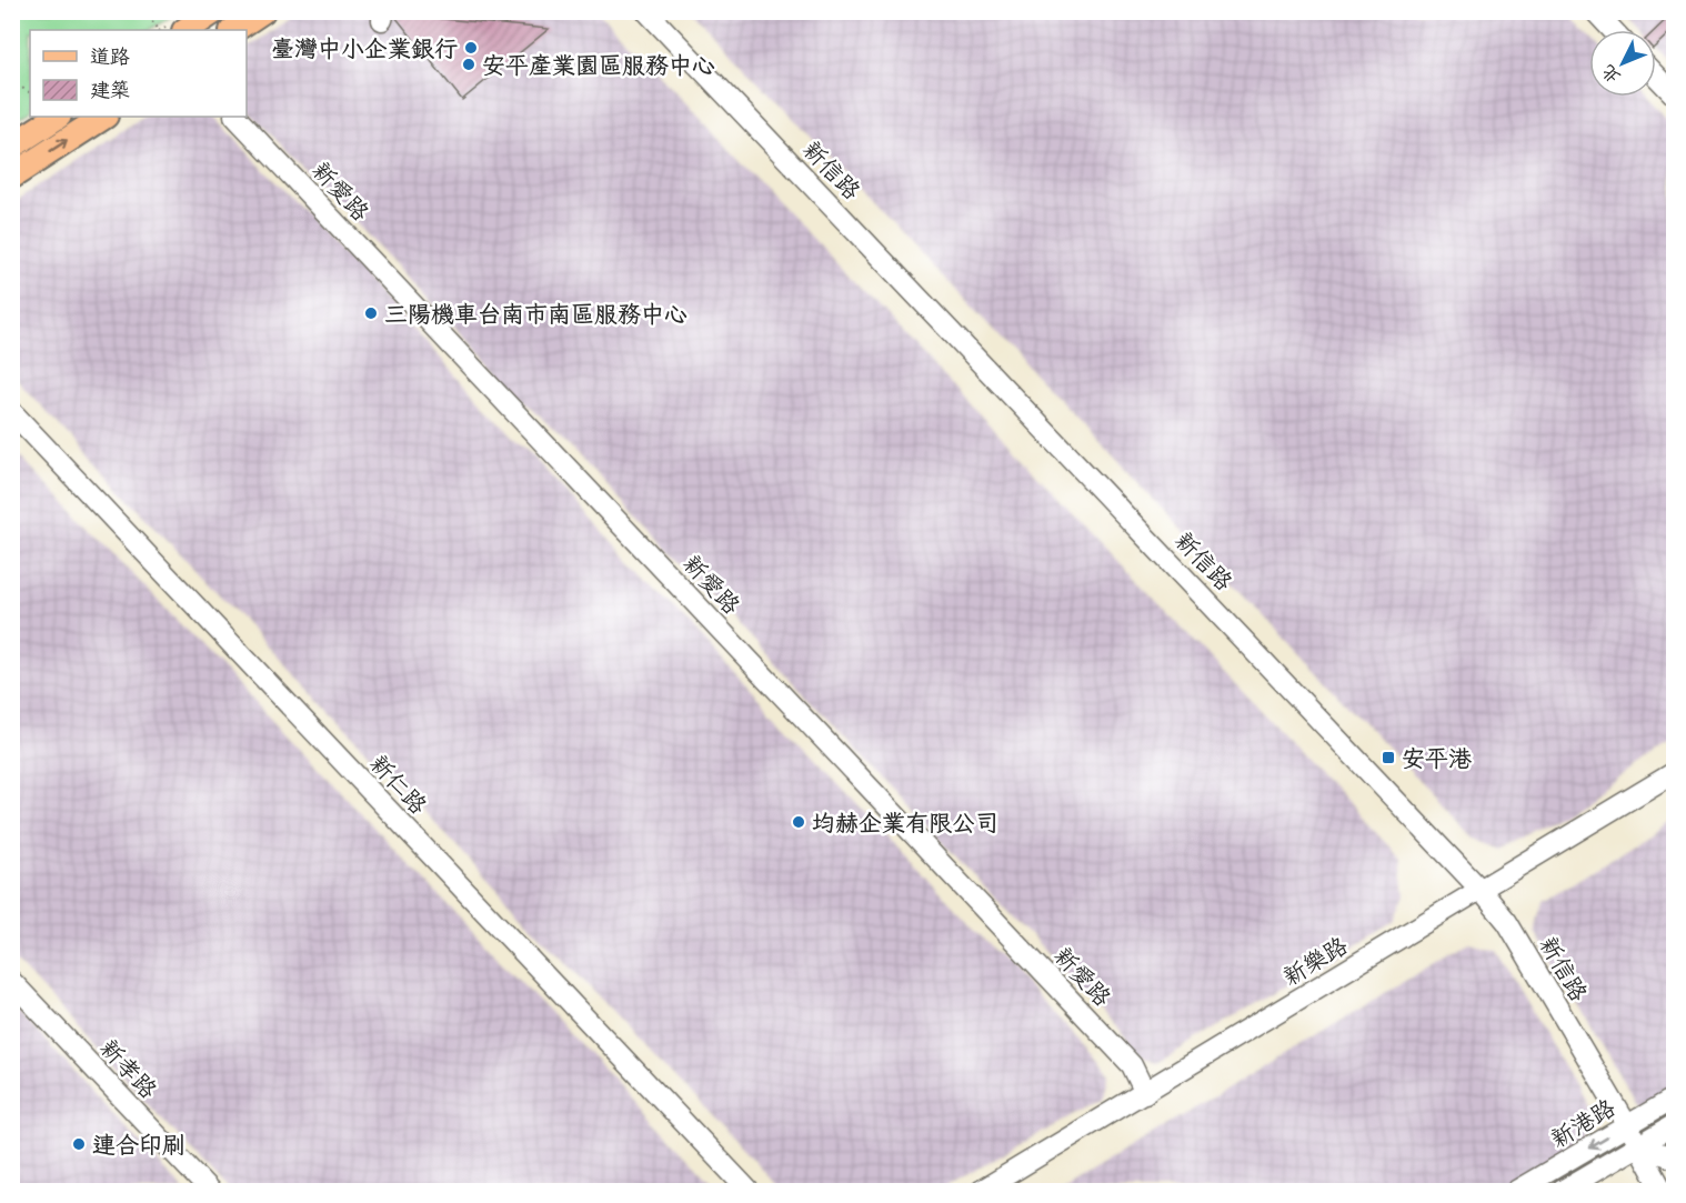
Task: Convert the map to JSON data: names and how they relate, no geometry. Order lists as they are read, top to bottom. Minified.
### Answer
{"streets":{"street":["新信路","新愛路","新仁路","新樂路","新孝路","新港路"]},"crossings":[["新信路","新樂路"],["新信路","新港路"],["新愛路","新樂路"]],"places":{"other":["臺灣中小企業銀行","安平產業園區服務中心","三陽機車台南市南區服務中心","均赫企業有限公司","連合印刷"],"transit":["安平港"]},"legend":["道路","建築"],"north":"bottom left"}
